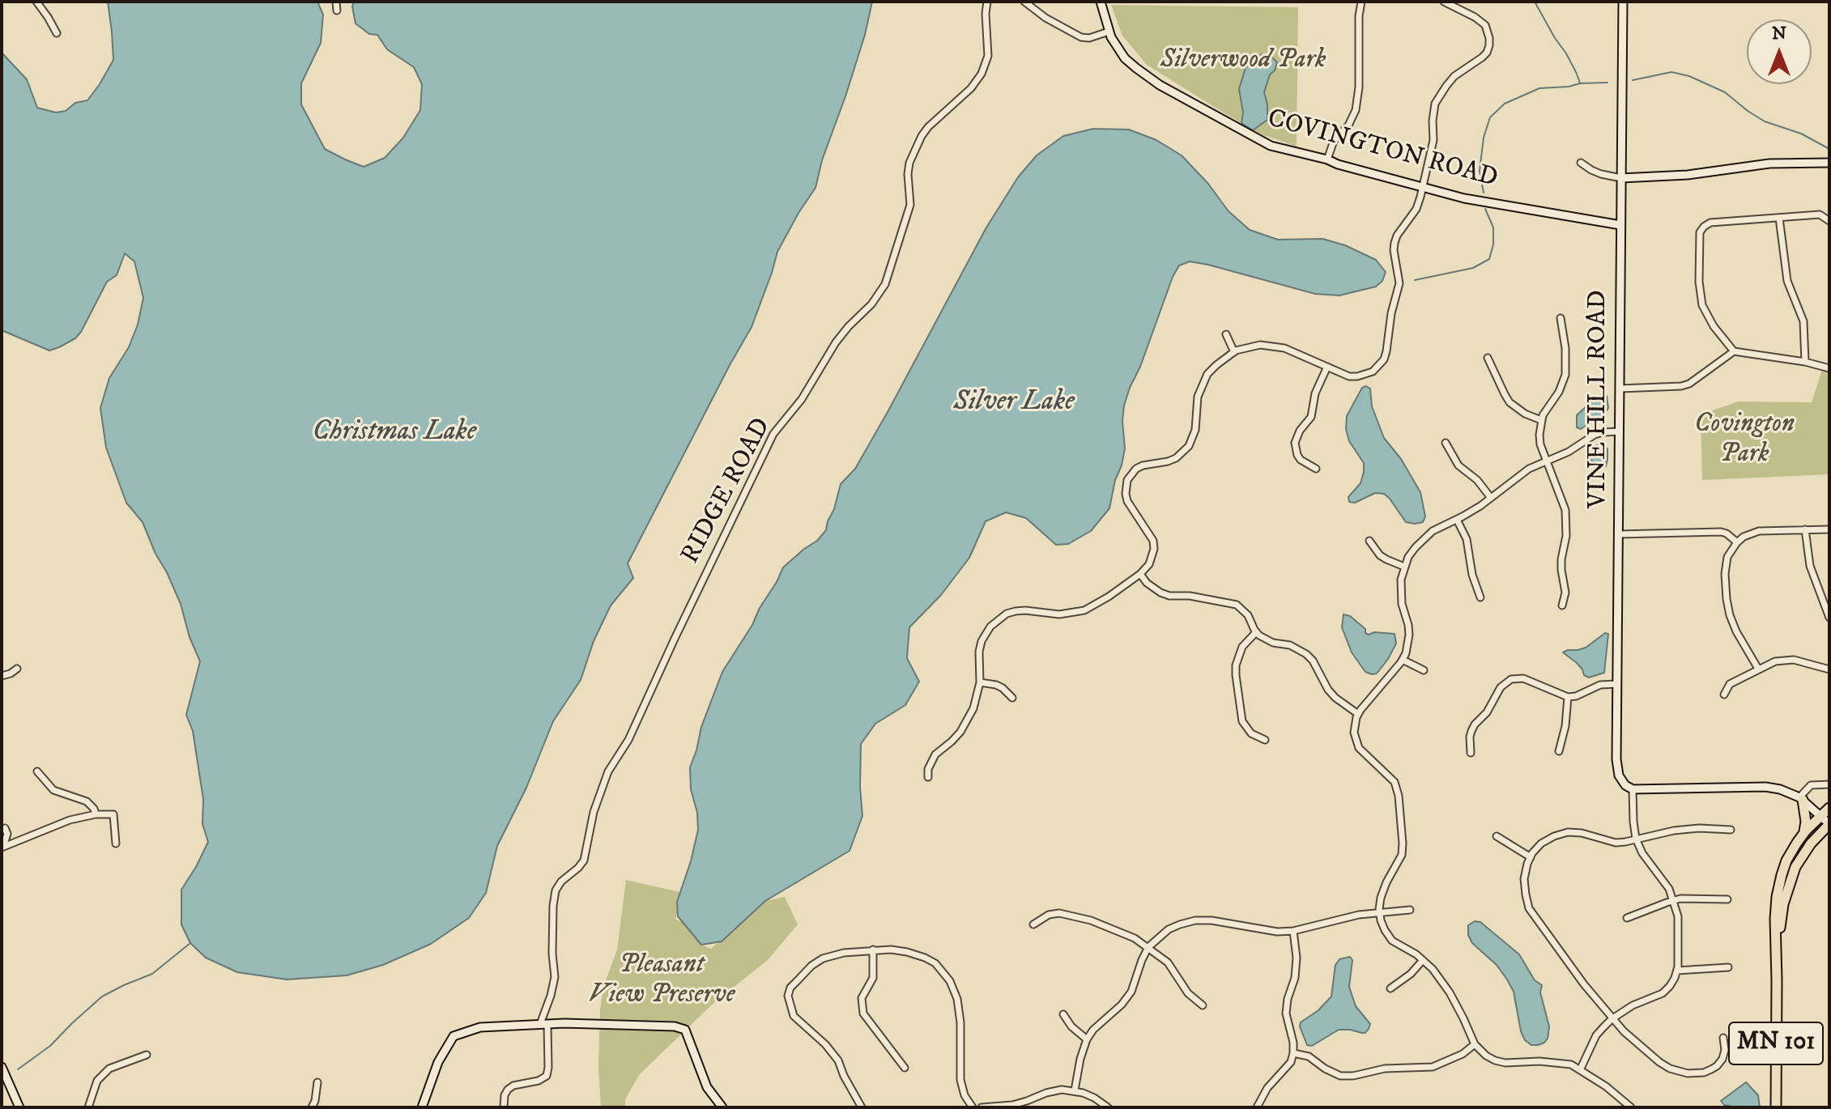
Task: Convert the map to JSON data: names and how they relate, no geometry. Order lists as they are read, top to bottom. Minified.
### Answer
{"streets":{"main road":["MN 101"],"street":["COVINGTON ROAD","VINE HILL ROAD","RIDGE ROAD"]},"crossings":[["COVINGTON ROAD","VINE HILL ROAD"]],"water":["Silver Lake","Christmas Lake"],"parks":["Silverwood Park","Covington Park","Pleasant View Preserve"],"north":"top"}
